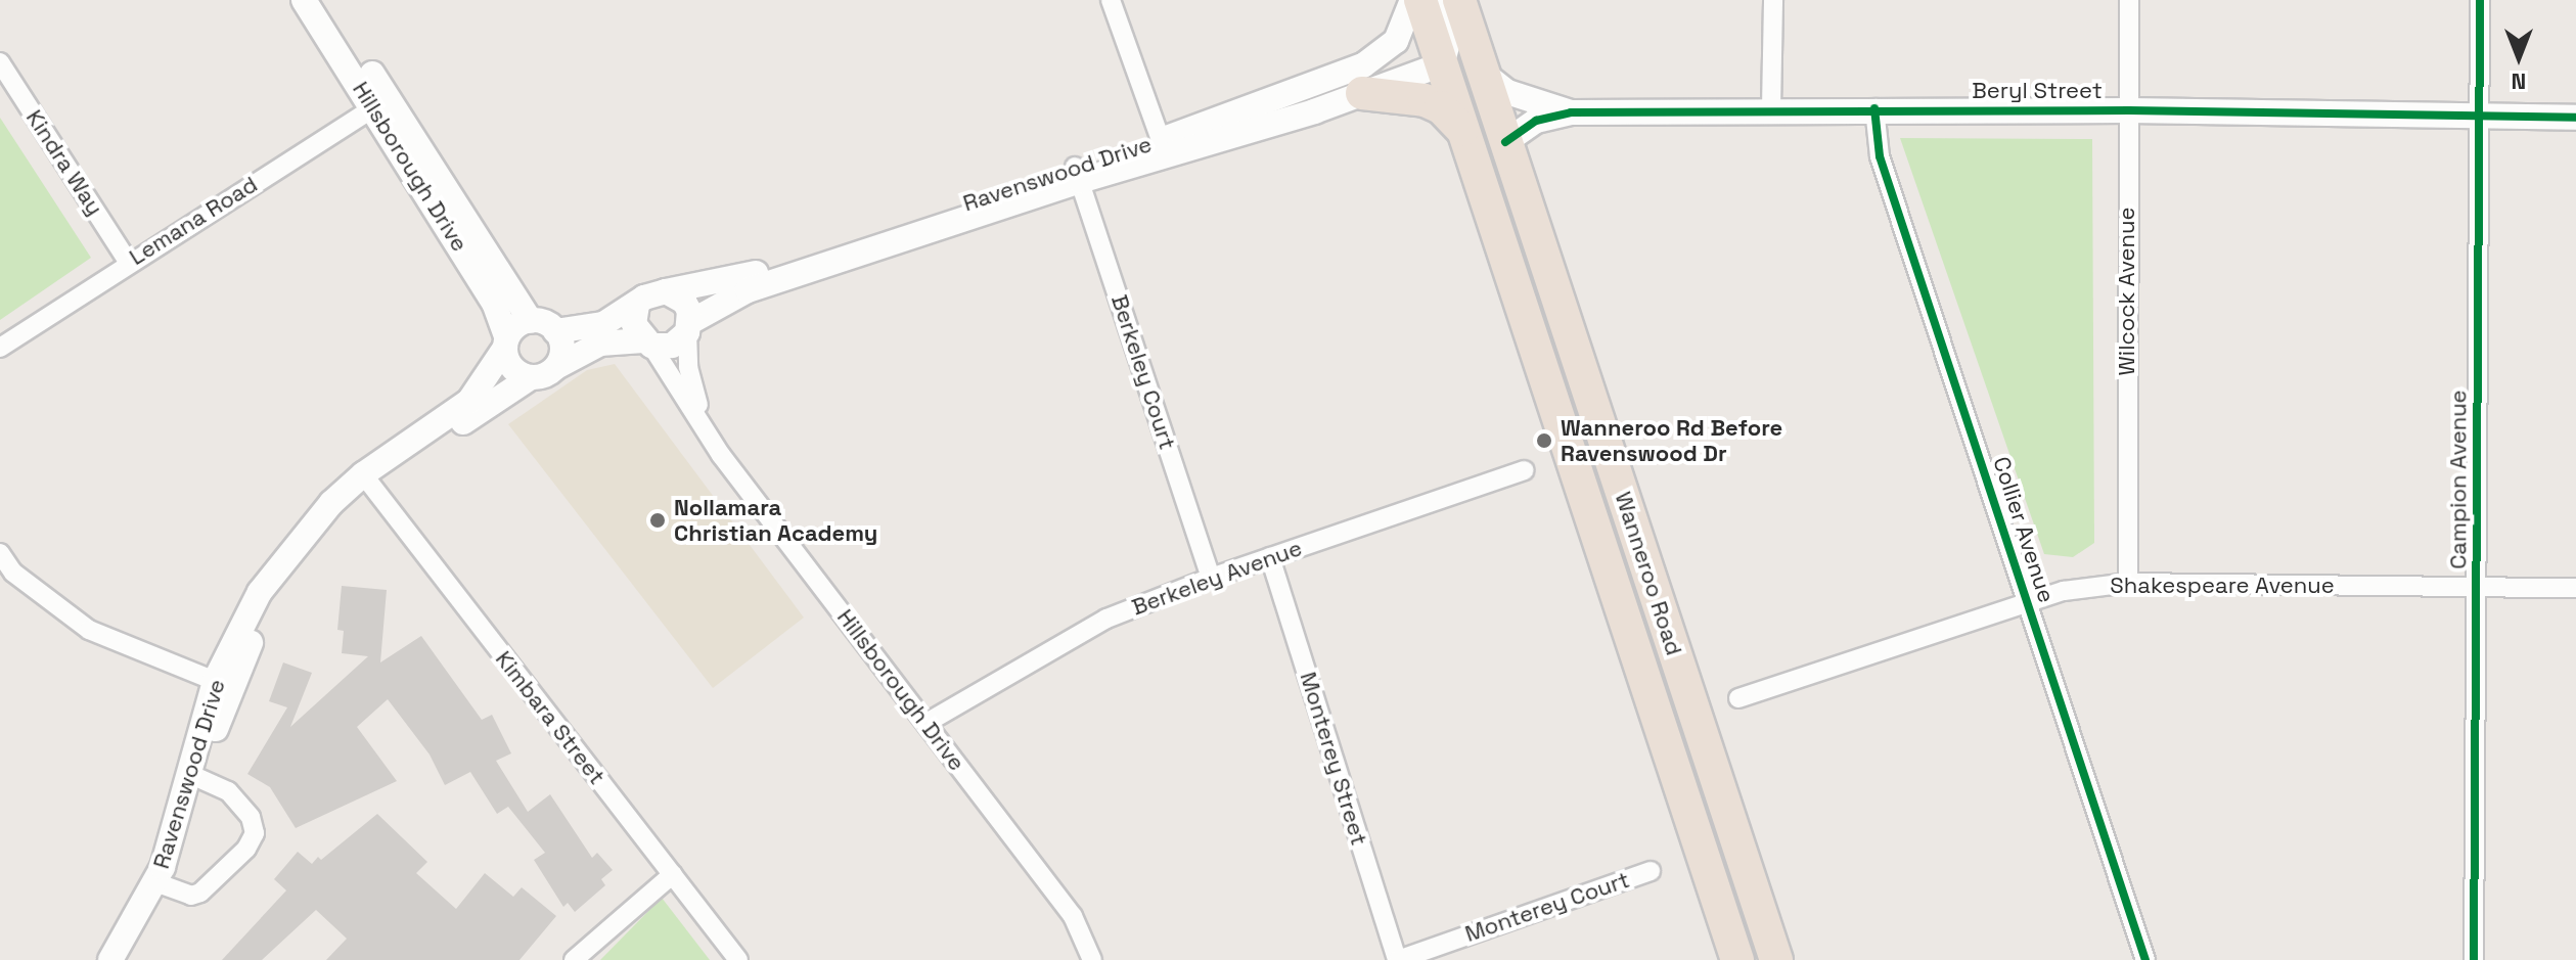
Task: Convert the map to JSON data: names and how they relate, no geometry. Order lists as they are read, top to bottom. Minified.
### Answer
{"streets":{"highway":["Wanneroo Road"],"street":["Beryl Street","Kindra Way","Hillsborough Drive","Ravenswood Drive","Lemana Road","Wilcock Avenue","Berkeley Court","Campion Avenue","Collier Avenue","Berkeley Avenue","Shakespeare Avenue","Kimbara Street","Monterey Street","Monterey Court"]},"crossings":[["Beryl Street","Wilcock Avenue"],["Beryl Street","Campion Avenue"],["Beryl Street","Collier Avenue"],["Beryl Street","Wanneroo Road"],["Kindra Way","Lemana Road"],["Hillsborough Drive","Ravenswood Drive"],["Hillsborough Drive","Lemana Road"],["Hillsborough Drive","Berkeley Avenue"],["Ravenswood Drive","Berkeley Court"],["Ravenswood Drive","Wanneroo Road"],["Ravenswood Drive","Kimbara Street"],["Wilcock Avenue","Shakespeare Avenue"],["Berkeley Court","Berkeley Avenue"],["Campion Avenue","Shakespeare Avenue"],["Collier Avenue","Shakespeare Avenue"],["Berkeley Avenue","Monterey Street"],["Monterey Street","Monterey Court"]],"places":["Wanneroo Rd Before Ravenswood Dr","Nollamara Christian Academy"],"north":"bottom"}
